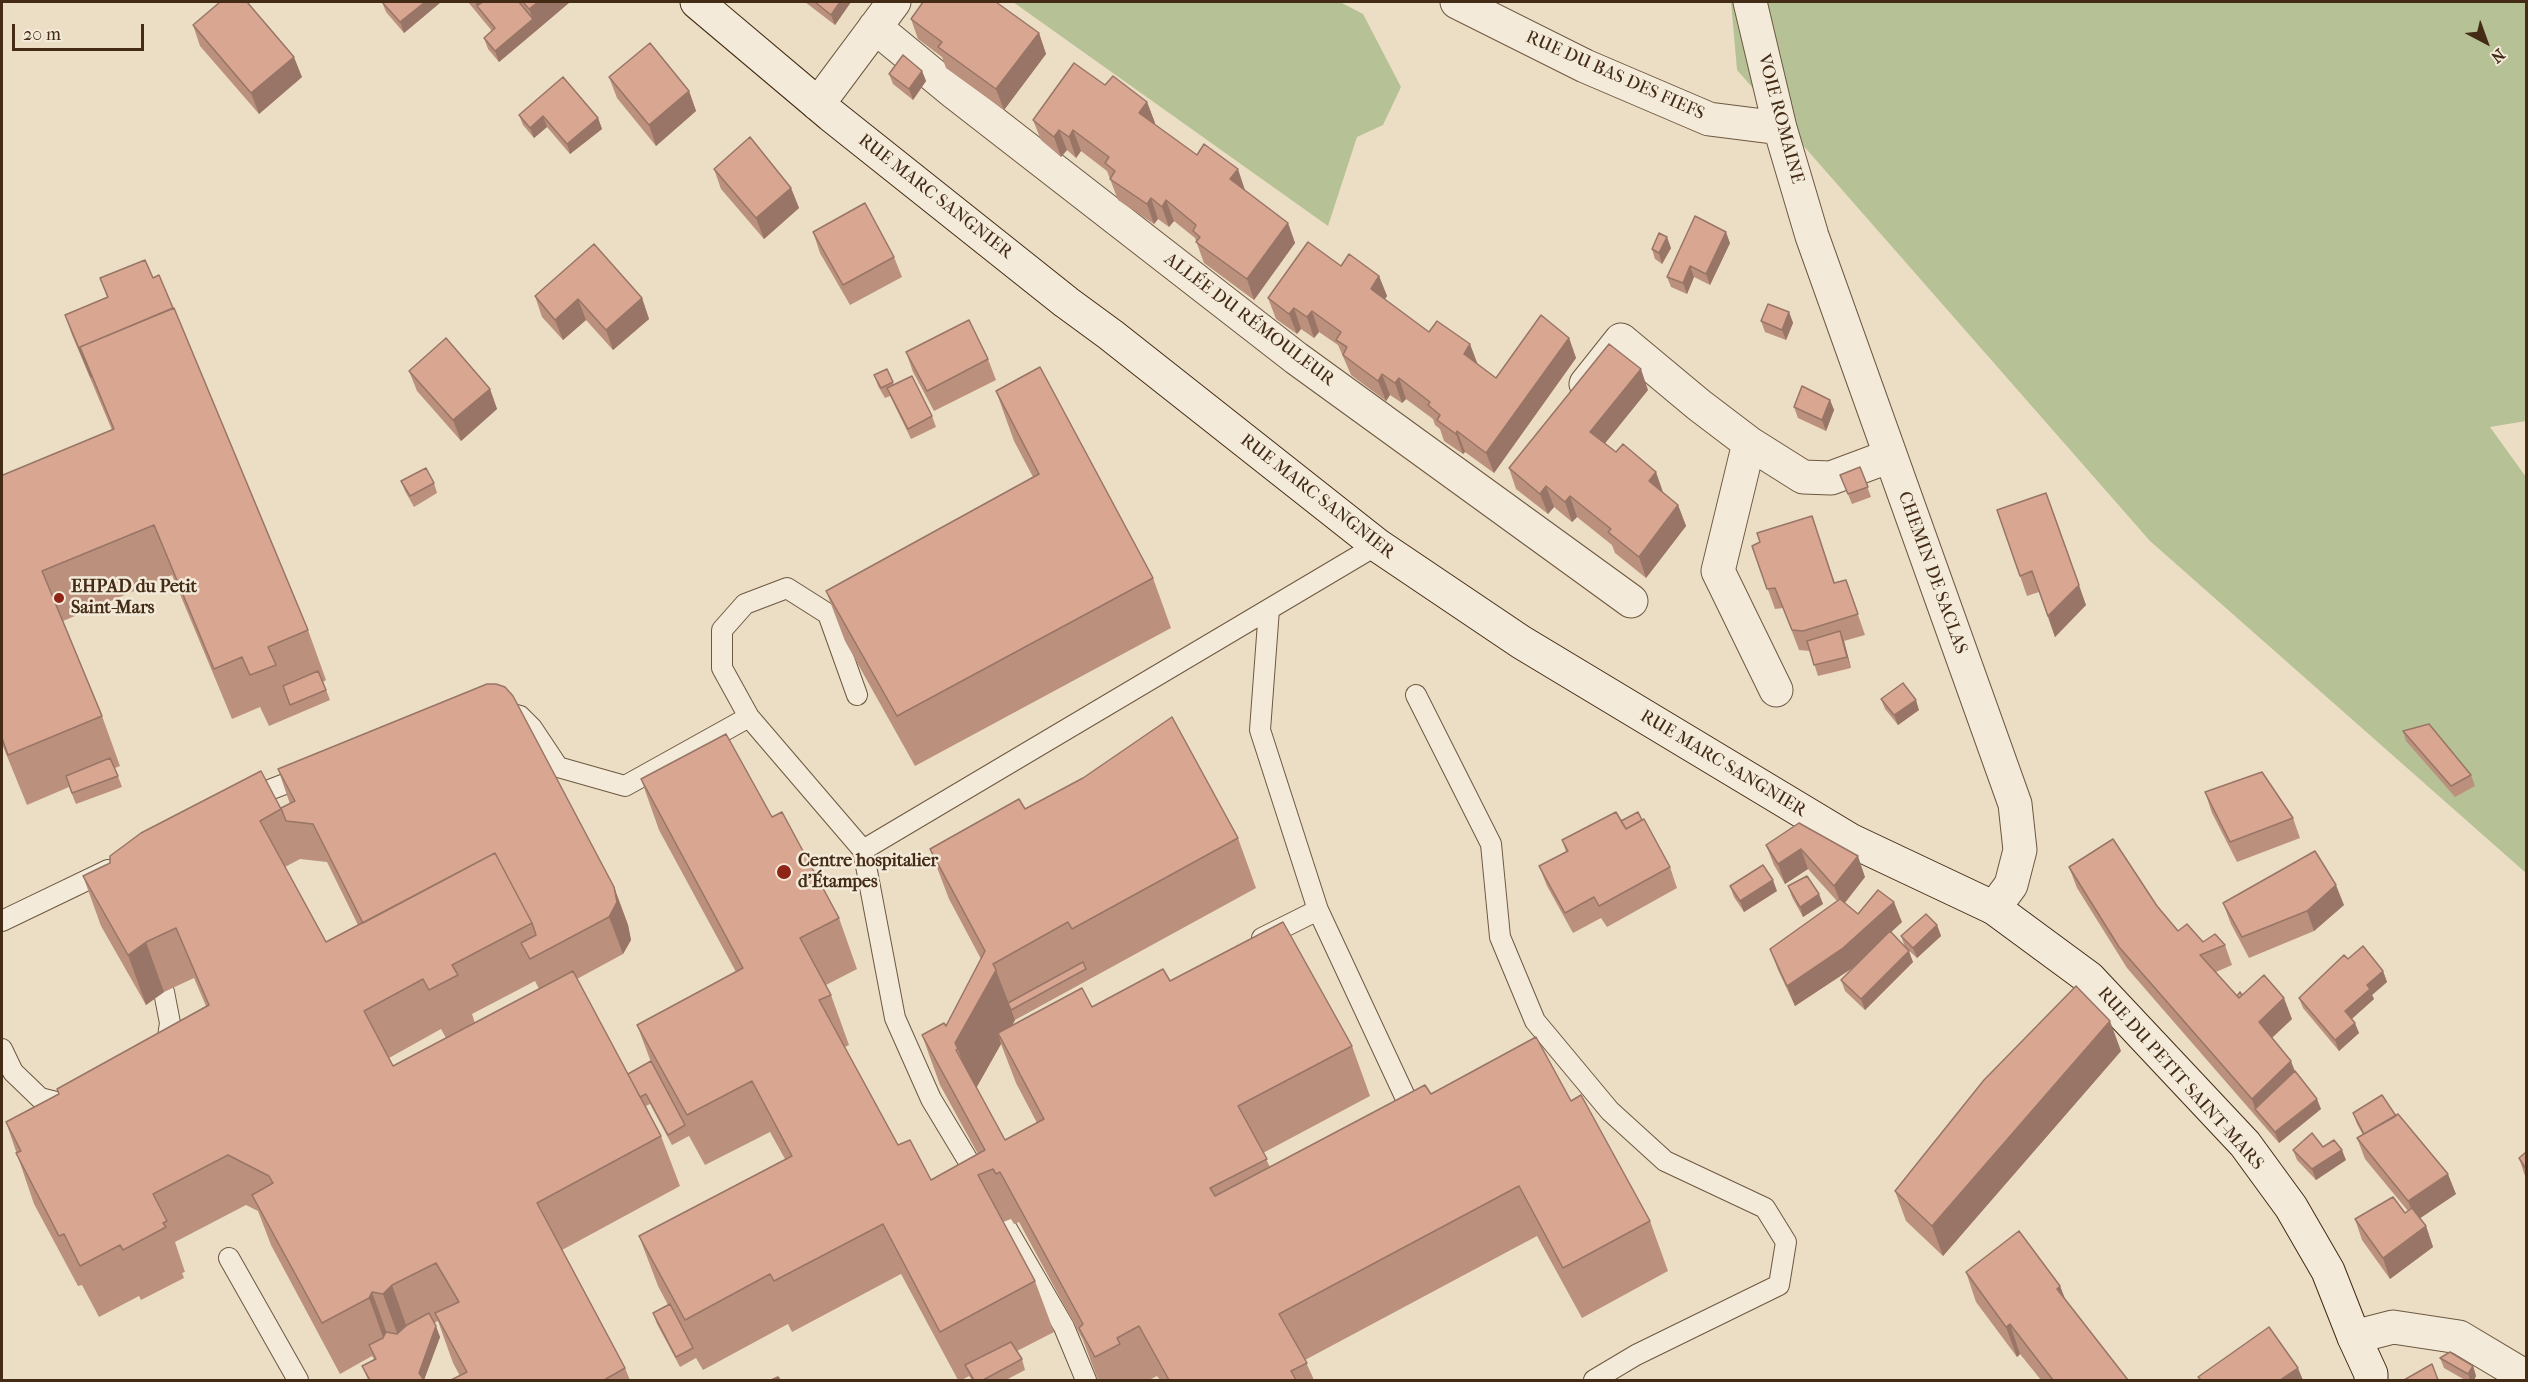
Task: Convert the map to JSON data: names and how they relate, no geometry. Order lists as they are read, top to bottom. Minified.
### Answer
{"streets":{"street":["RUE DU BAS DES FIEFS","VOIE ROMAINE","RUE MARC SANGNIER","ALLÉE DU RÉMOULEUR","CHEMIN DE SACLAS","RUE DU PETIT SAINT-MARS"]},"crossings":[["RUE DU BAS DES FIEFS","VOIE ROMAINE"],["VOIE ROMAINE","CHEMIN DE SACLAS"],["RUE MARC SANGNIER","CHEMIN DE SACLAS"],["RUE MARC SANGNIER","RUE DU PETIT SAINT-MARS"],["CHEMIN DE SACLAS","RUE DU PETIT SAINT-MARS"]],"places":["EHPAD du Petit Saint-Mars","Centre hospitalier d'Étampes"],"scale_bar":"20 m","north":"bottom right"}
